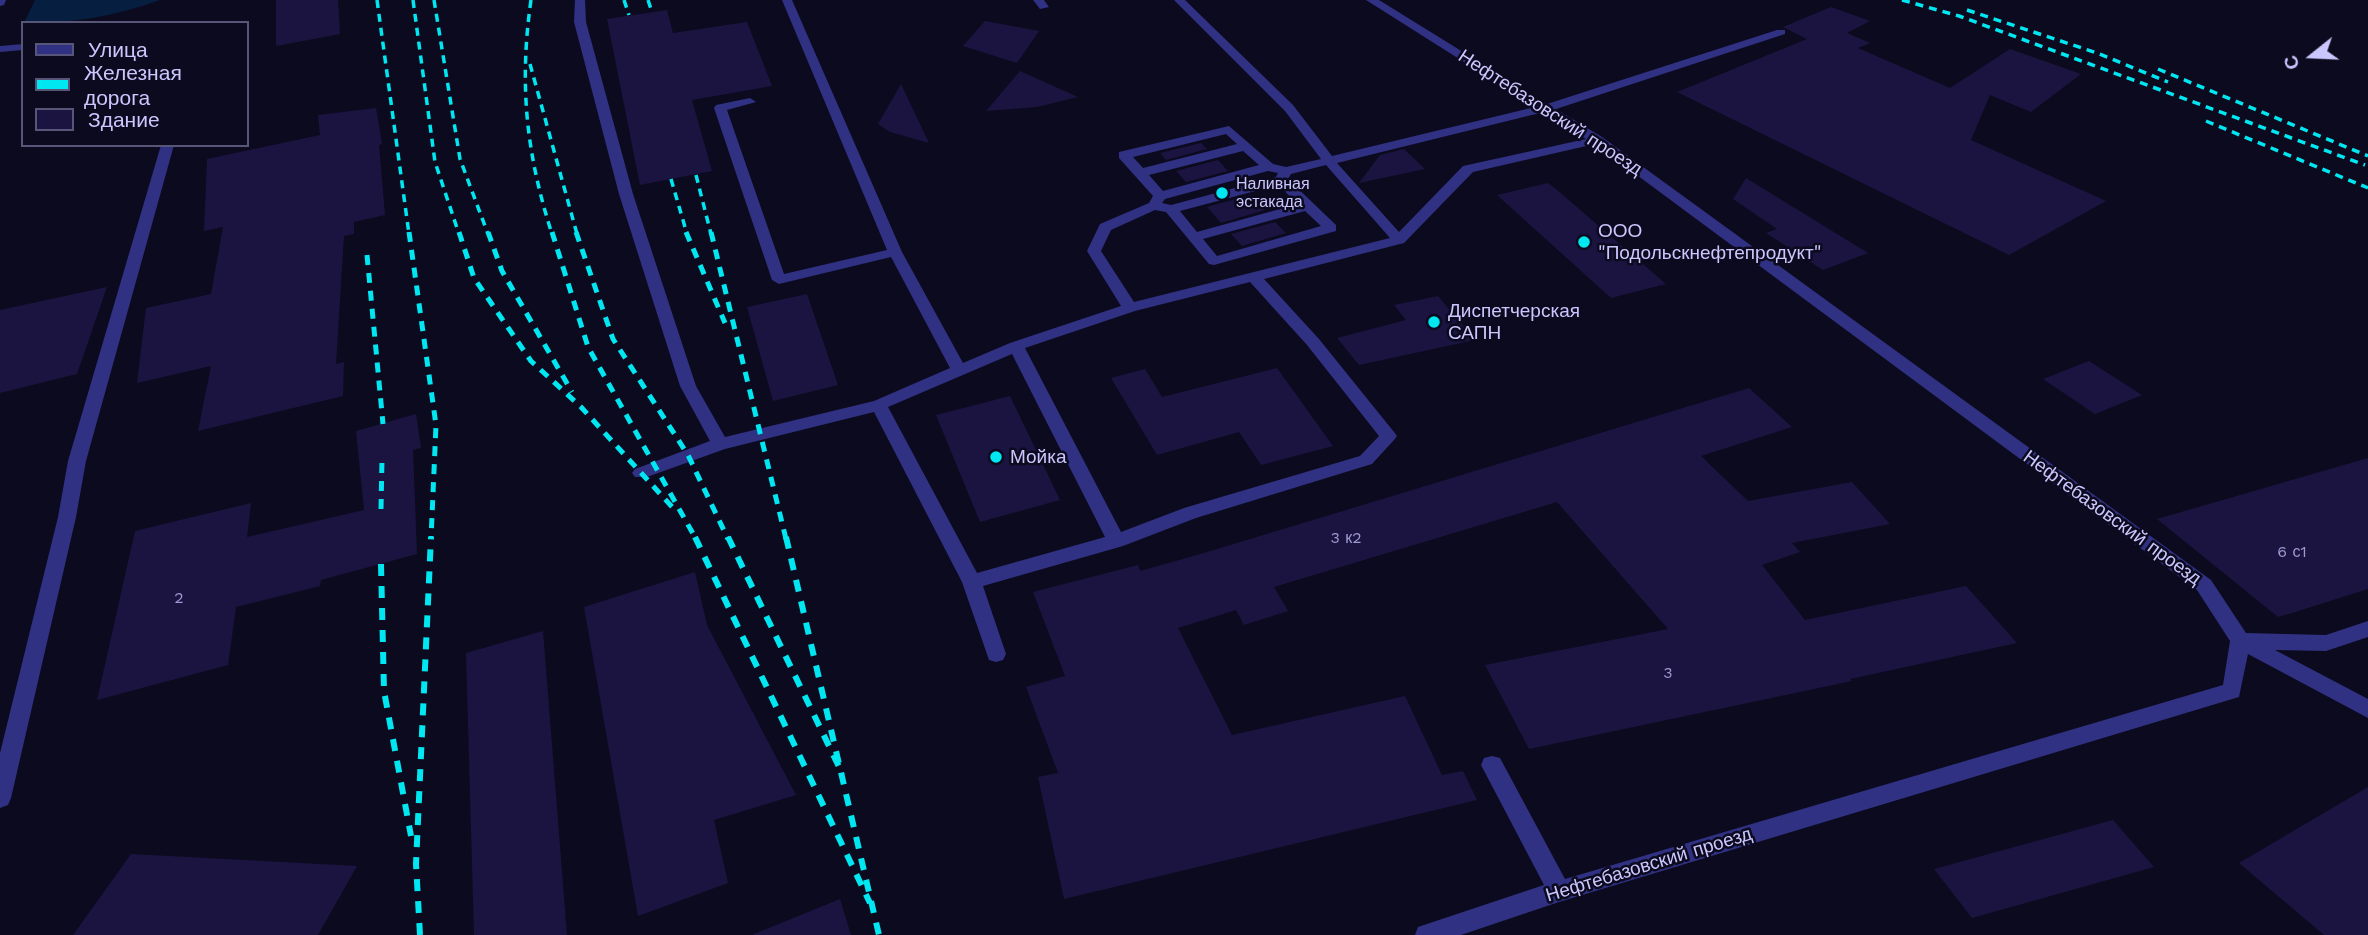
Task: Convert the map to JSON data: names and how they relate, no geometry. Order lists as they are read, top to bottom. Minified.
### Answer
{"streets":{"street":["Нефтебазовский проезд"]},"places":["Наливная эстакада","ООО \"Подольскнефтепродукт\"","Диспетчерская САПН","Мойка"],"house_numbers":["3 к2","6 с1","2","3"],"legend":["Улица","Железная дорога","Здание"],"north":"left"}
